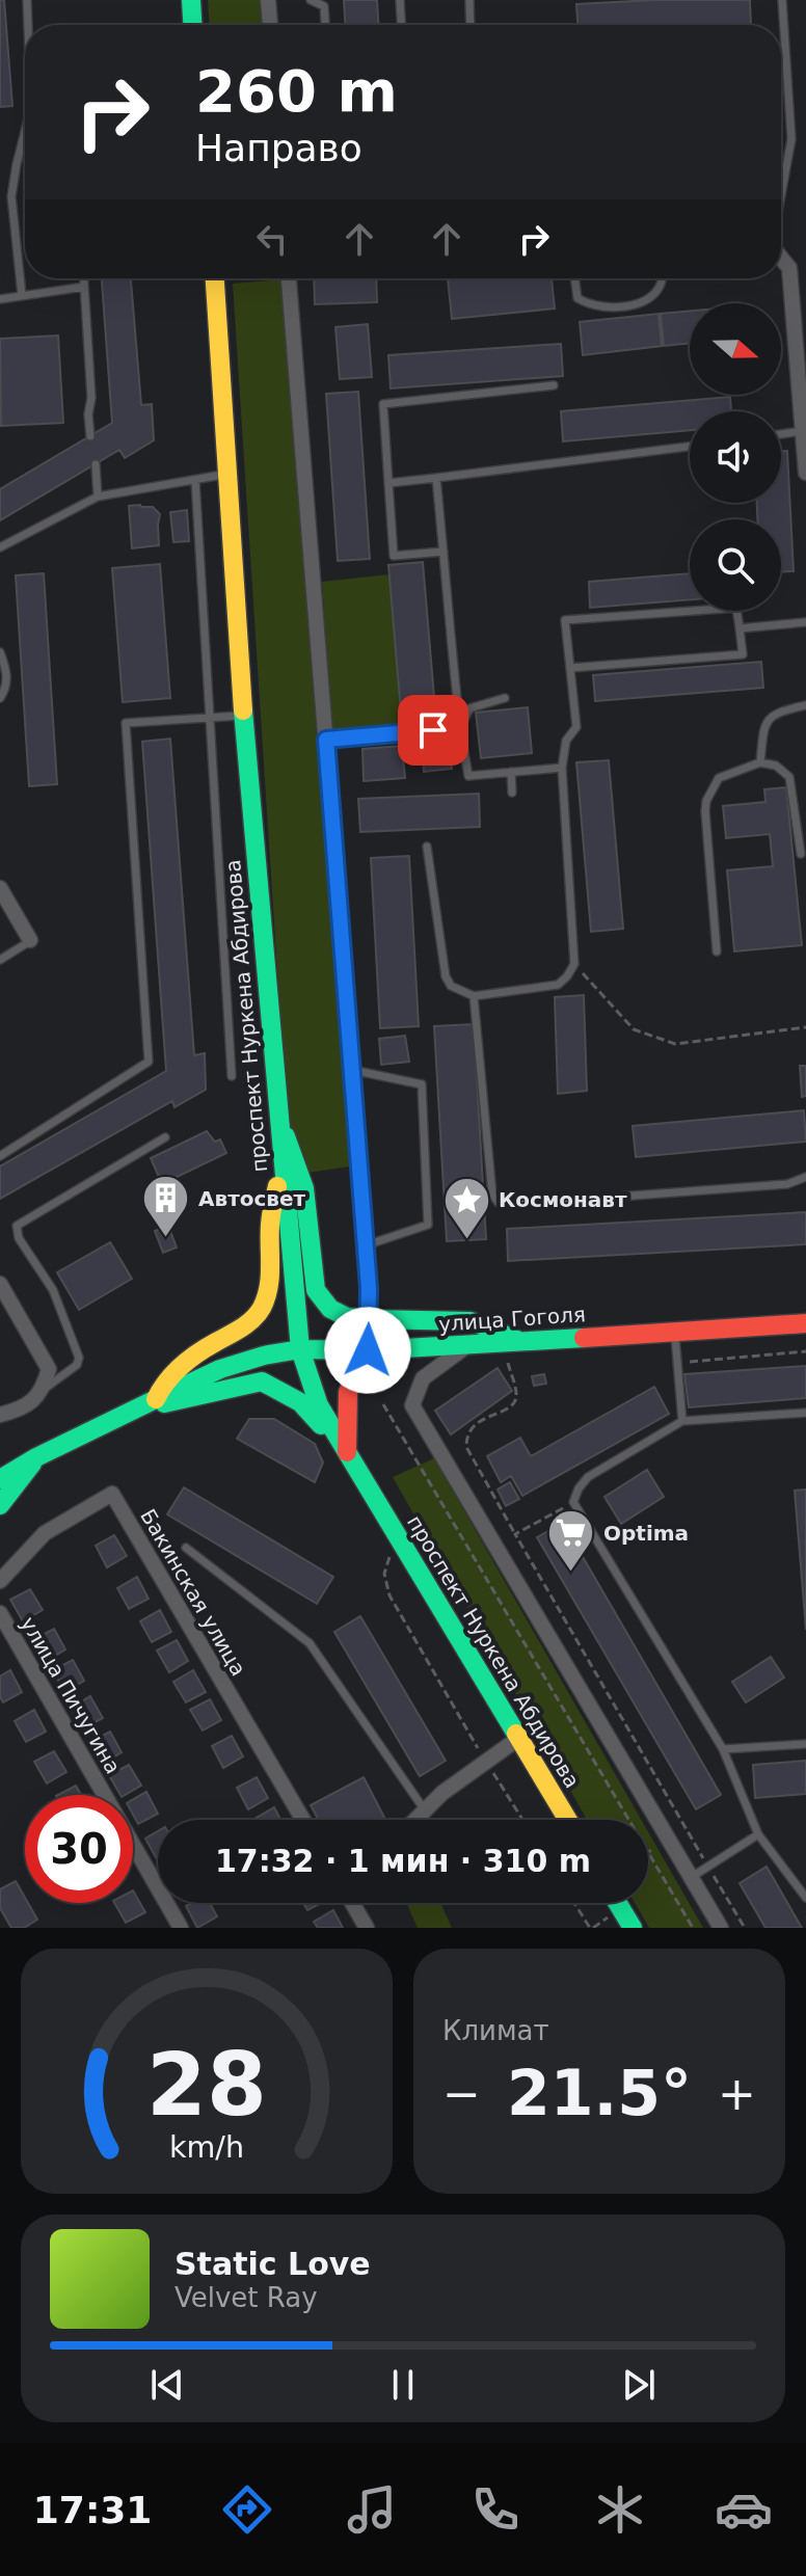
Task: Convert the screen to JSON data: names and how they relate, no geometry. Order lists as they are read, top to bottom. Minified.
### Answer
{"streets":{"main road":["проспект Нуркена Абдирова","улица Гоголя"],"street":["Бакинская улица","улица Пичугина"]},"crossings":[["проспект Нуркена Абдирова","улица Гоголя"]],"places":{"building":["Автосвет"],"place":["Космонавт"],"supermarket":["Optima"]},"north":"right","page":{"turn":["260 m","Направо"],"limit":"30","trip":"17:32 · 1 мин · 310 m","tile":"Климат","heat":["−","21.5°","+"],"song":["Static Love","Velvet Ray"],"tabs":"17:31","gauge":["28","km/h"]}}
